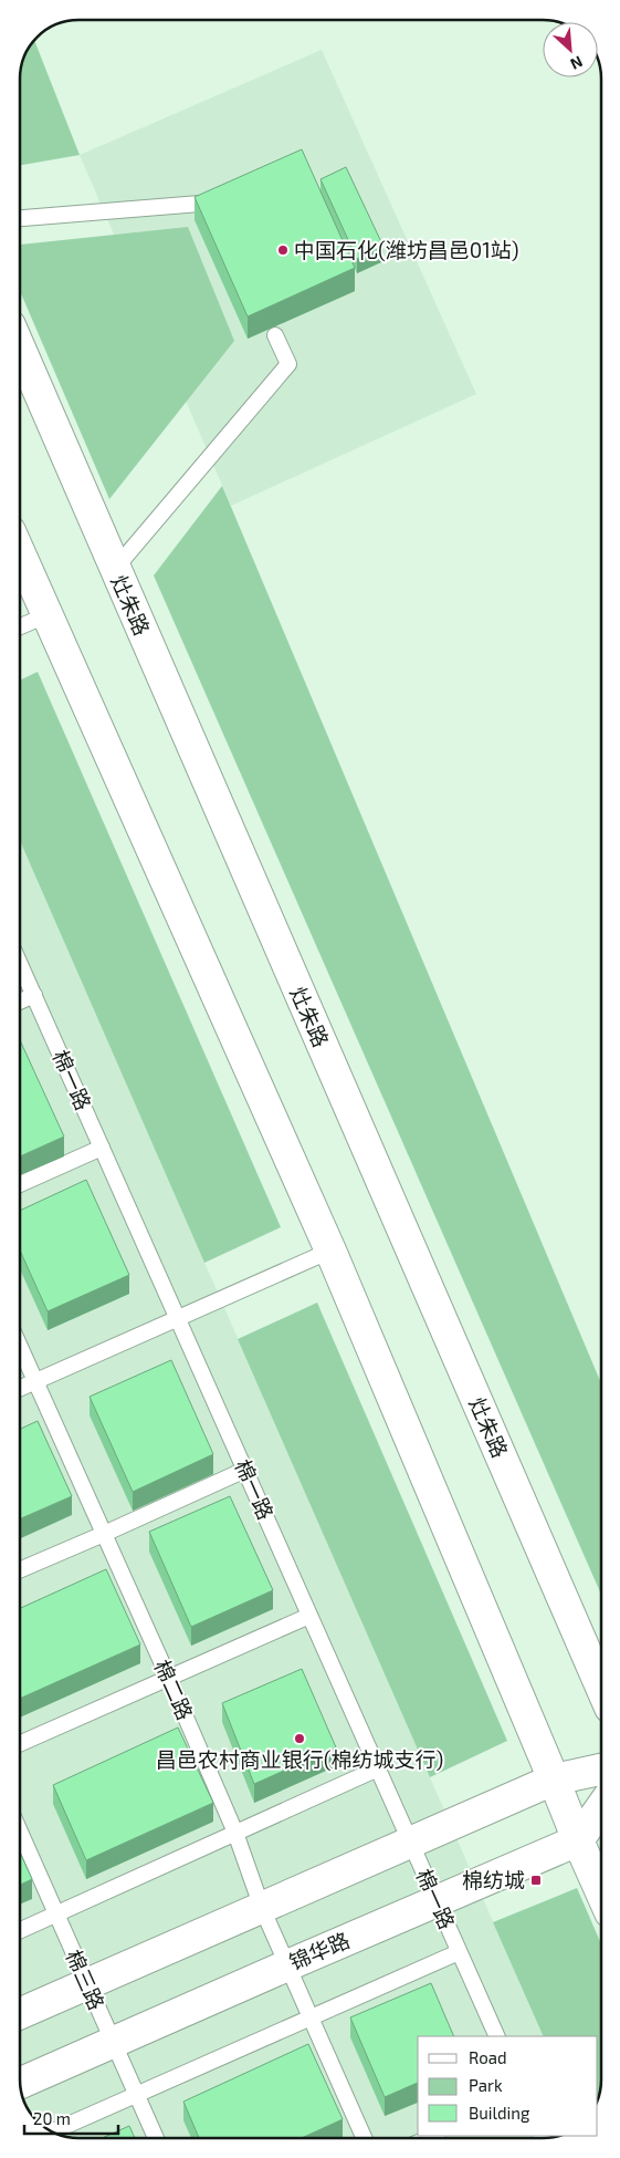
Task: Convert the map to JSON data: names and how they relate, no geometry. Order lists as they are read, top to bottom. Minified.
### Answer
{"streets":{"main road":["灶朱路","锦华路"],"lane":["棉一路","棉二路","棉三路"]},"crossings":[["棉一路","锦华路"],["棉二路","锦华路"],["锦华路","棉三路"]],"places":{"other":["中国石化(潍坊昌邑01站)","昌邑农村商业银行(棉纺城支行)"],"transit":["棉纺城"]},"legend":["Road","Park","Building"],"scale_bar":"20 m","north":"bottom right"}
